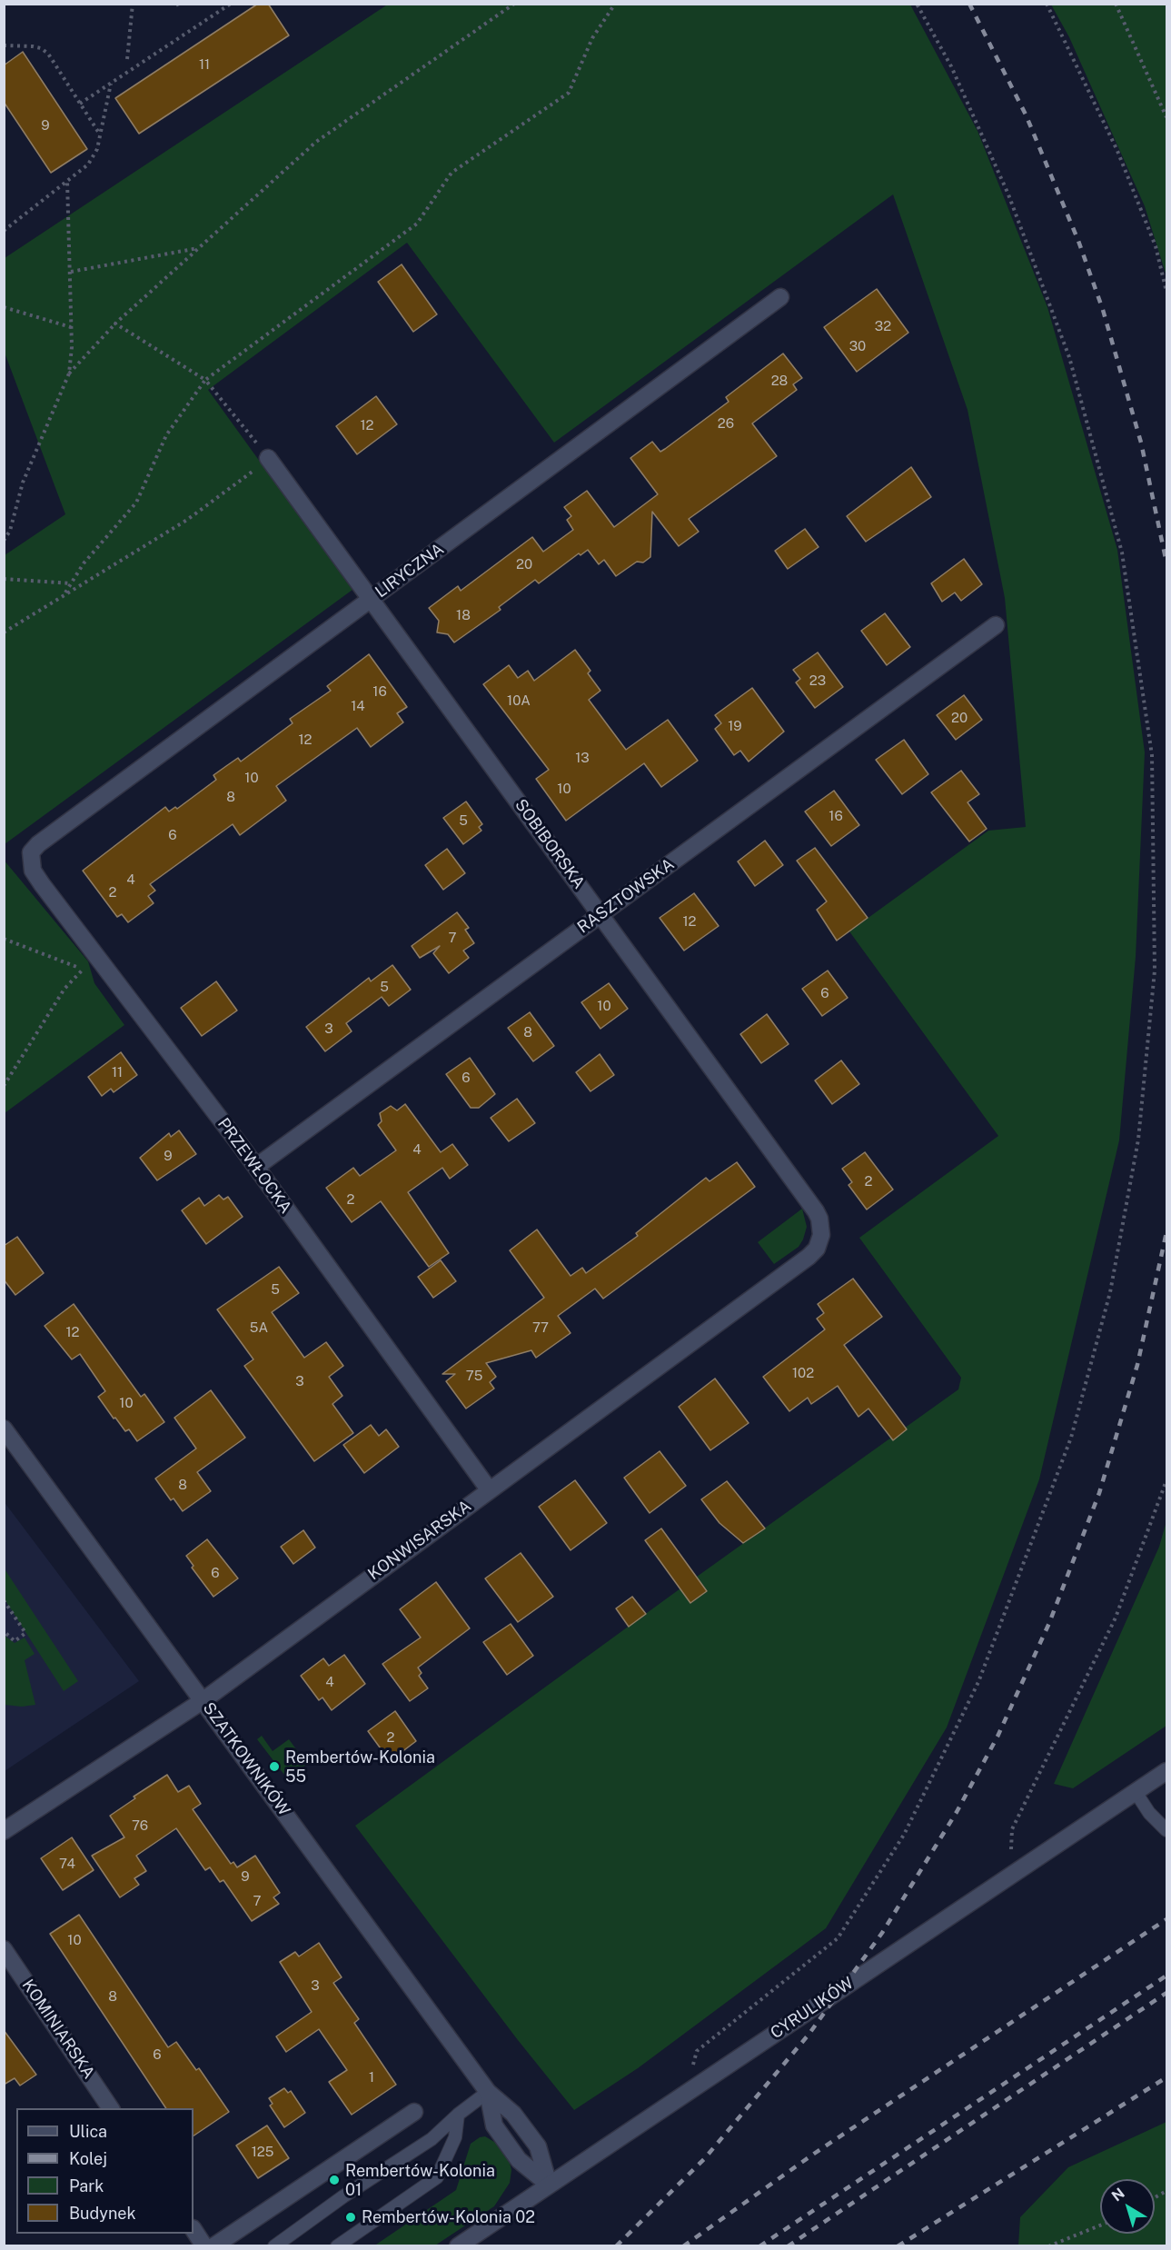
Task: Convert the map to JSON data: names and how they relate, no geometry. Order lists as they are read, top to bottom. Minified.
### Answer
{"streets":{"street":["LIRYCZNA","SOBIBORSKA","RASZTOWSKA","PRZEWŁOCKA","KONWISARSKA","SZATKOWNIKÓW","CYRULIKÓW","KOMINIARSKA"]},"crossings":[["LIRYCZNA","SOBIBORSKA"],["LIRYCZNA","PRZEWŁOCKA"],["SOBIBORSKA","RASZTOWSKA"],["SOBIBORSKA","KONWISARSKA"],["RASZTOWSKA","PRZEWŁOCKA"],["PRZEWŁOCKA","KONWISARSKA"],["KONWISARSKA","SZATKOWNIKÓW"],["SZATKOWNIKÓW","CYRULIKÓW"]],"places":["Rembertów-Kolonia 55","Rembertów-Kolonia 01","Rembertów-Kolonia 02"],"house_numbers":["11","9","32","30","28","26","12","20","18","23","16","10A","14","20","19","12","13","10","10","8","16","5","6","4","2","12","7","5","6","10","3","8","11","6","4","9","2","2","5","5A","77","12","102","75","3","10","8","6","4","2","76","74","9","7","10","3","8","6","1","125"],"legend":["Ulica","Kolej","Park","Budynek"],"north":"top left"}
